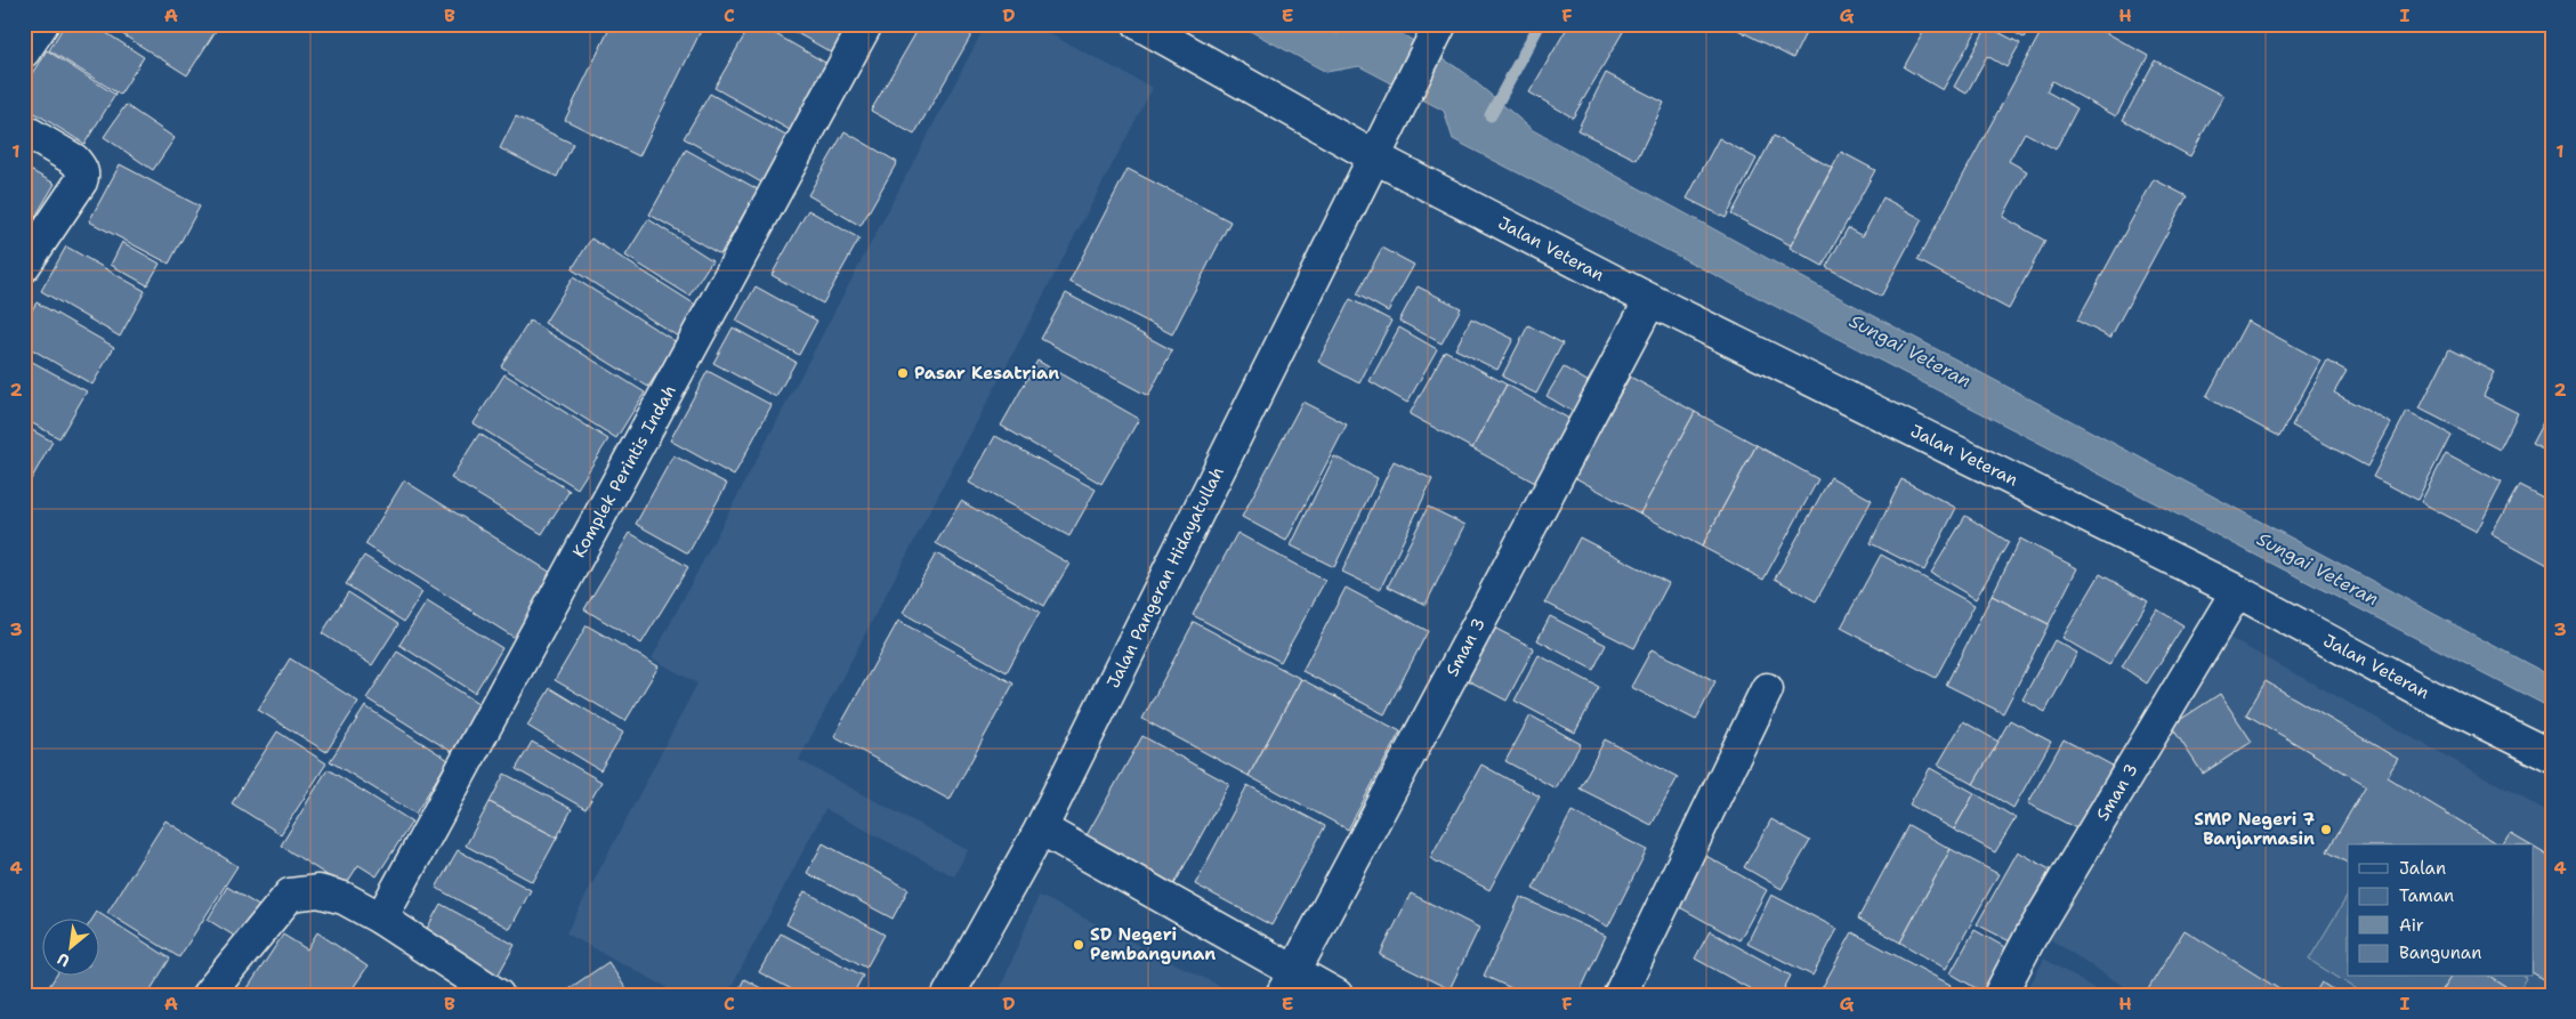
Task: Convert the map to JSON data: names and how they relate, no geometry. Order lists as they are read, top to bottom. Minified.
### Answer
{"streets":{"street":["Jalan Veteran","Komplek Perintis Indah","Jalan Pangeran Hidayatullah","Sman 3"]},"crossings":[["Jalan Veteran","Jalan Pangeran Hidayatullah"],["Jalan Veteran","Sman 3"]],"water":["Sungai Veteran"],"places":["Pasar Kesatrian","SMP Negeri 7 Banjarmasin","SD Negeri Pembangunan"],"legend":["Jalan","Taman","Air","Bangunan"],"north":"bottom left","grid":{"columns":["A","B","C","D","E","F","G","H","I"],"rows":["1","2","3","4"]}}
